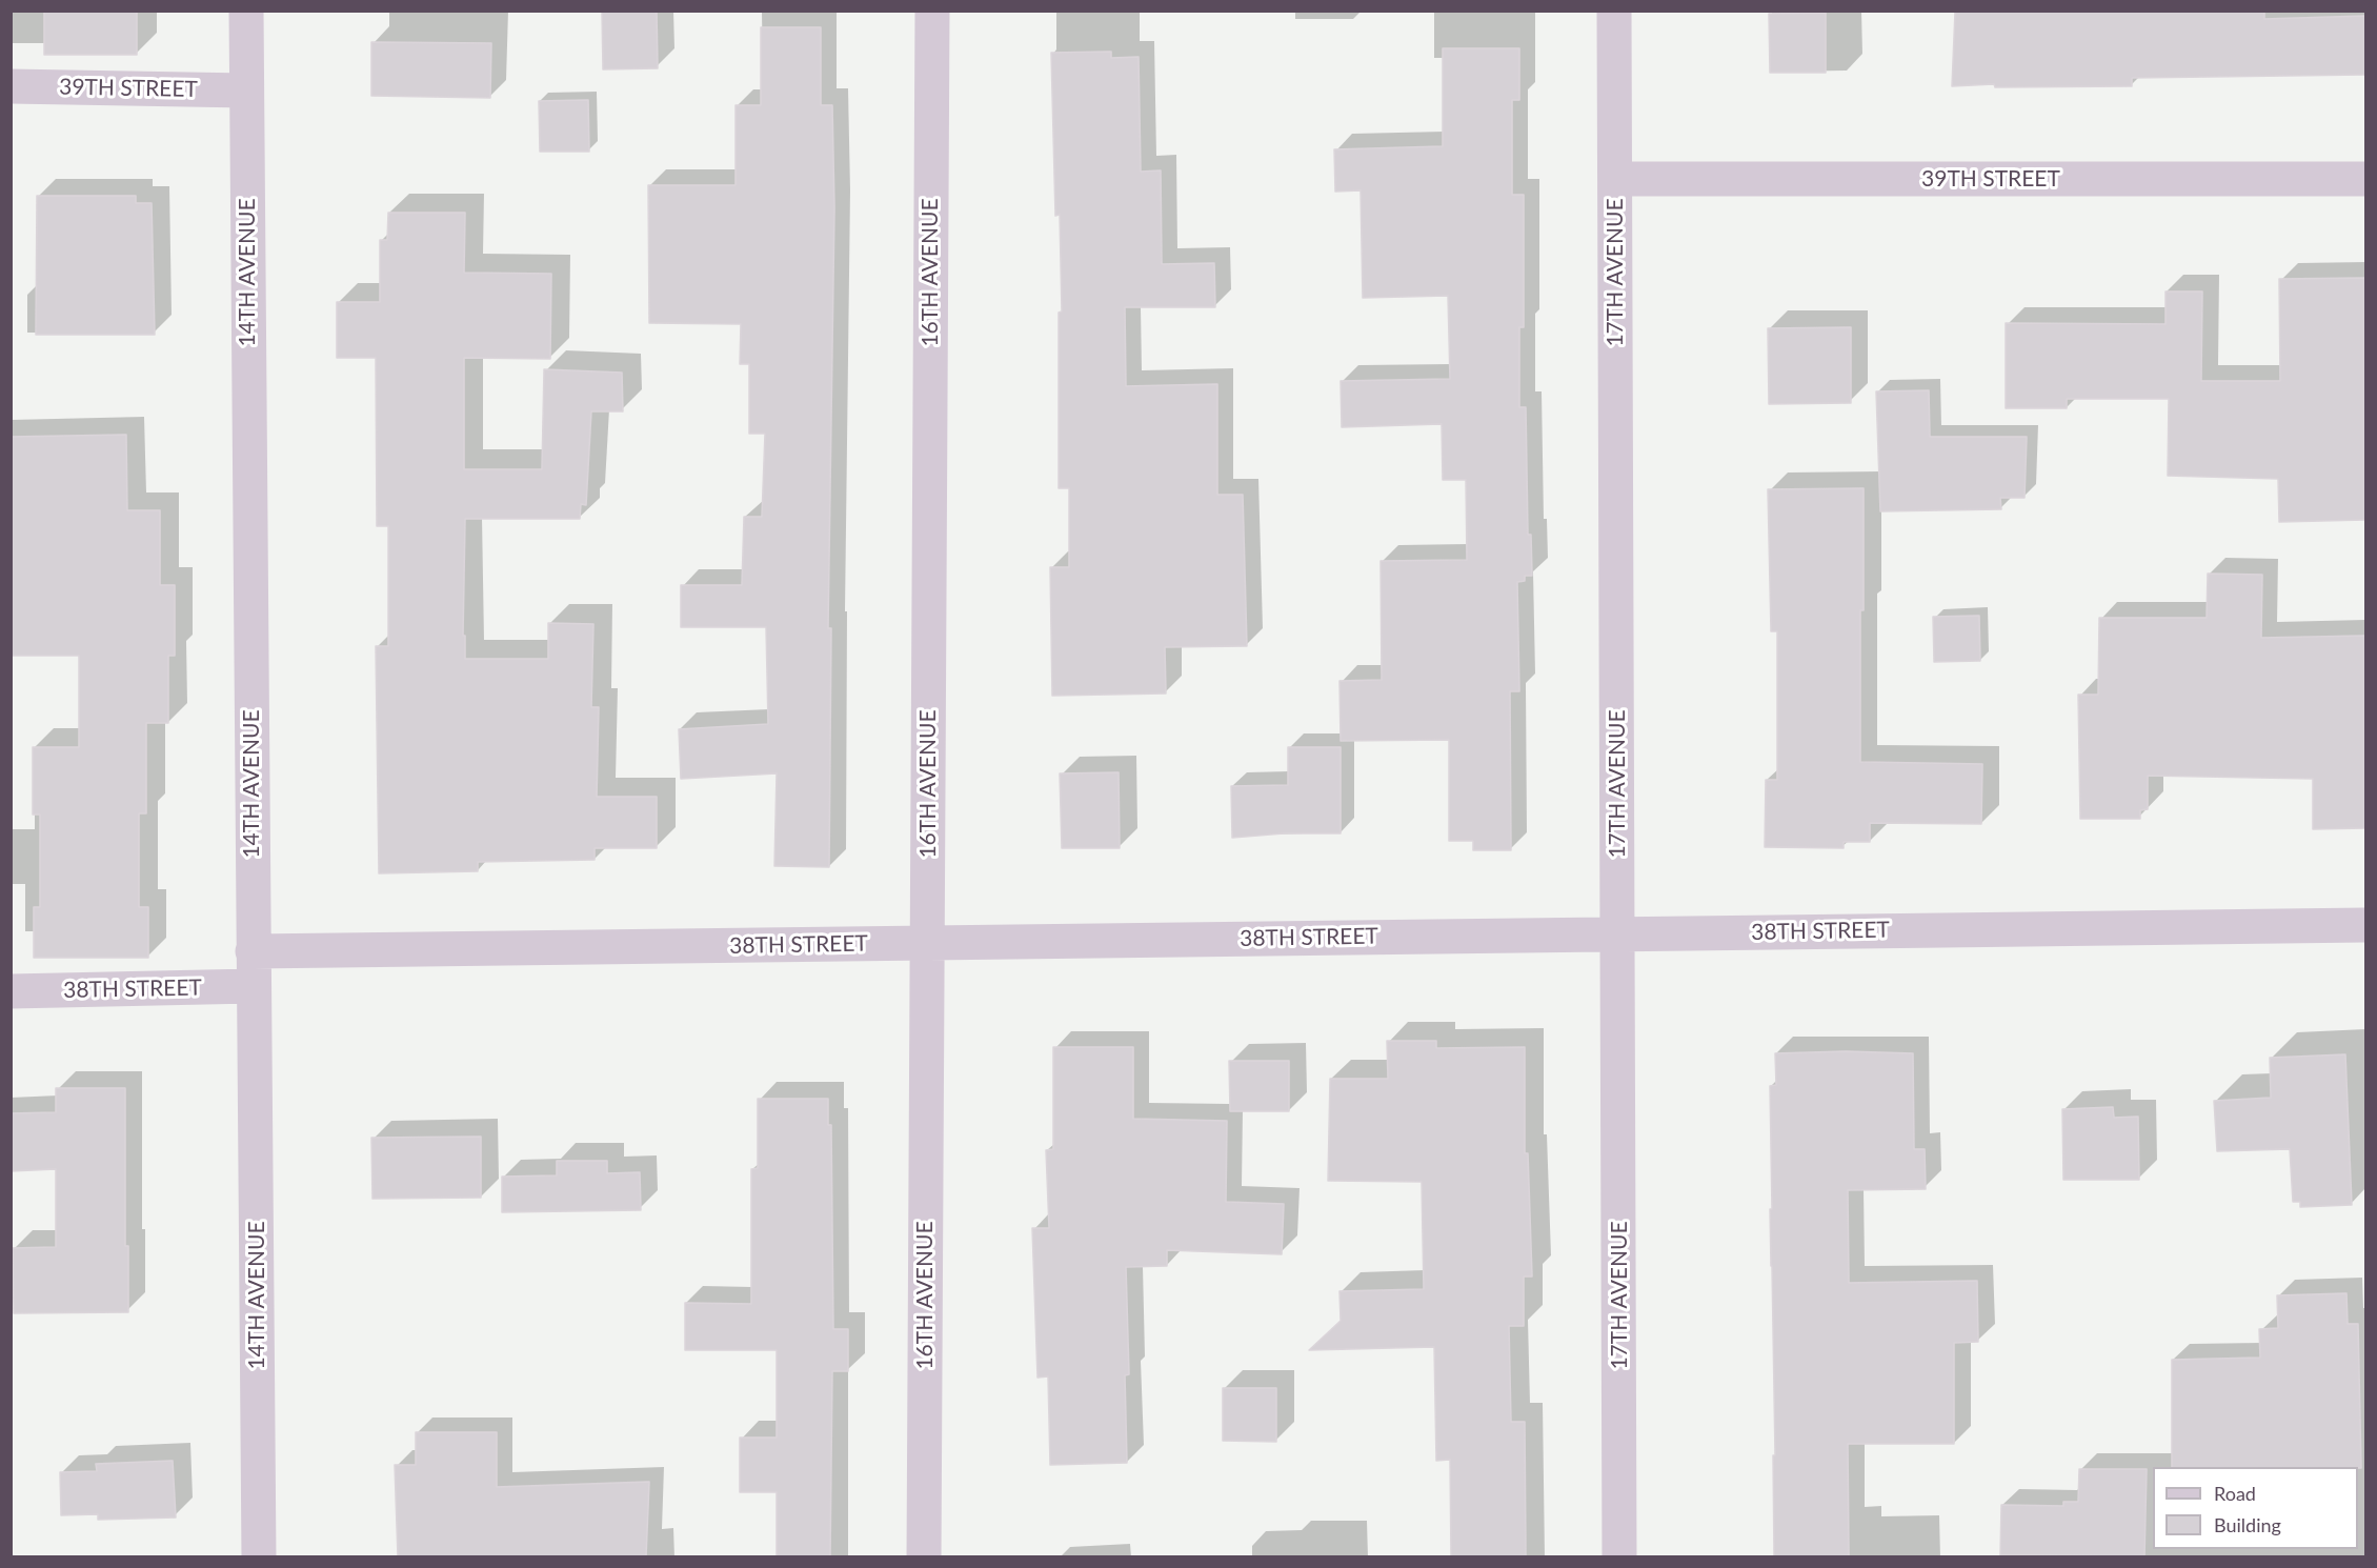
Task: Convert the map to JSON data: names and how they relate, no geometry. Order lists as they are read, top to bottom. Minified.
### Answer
{"streets":{"street":["39TH STREET","14TH AVENUE","16TH AVENUE","17TH AVENUE","38TH STREET"]},"crossings":[["39TH STREET","14TH AVENUE"],["39TH STREET","17TH AVENUE"],["14TH AVENUE","38TH STREET"],["16TH AVENUE","38TH STREET"],["17TH AVENUE","38TH STREET"]],"legend":["Road","Building"]}
